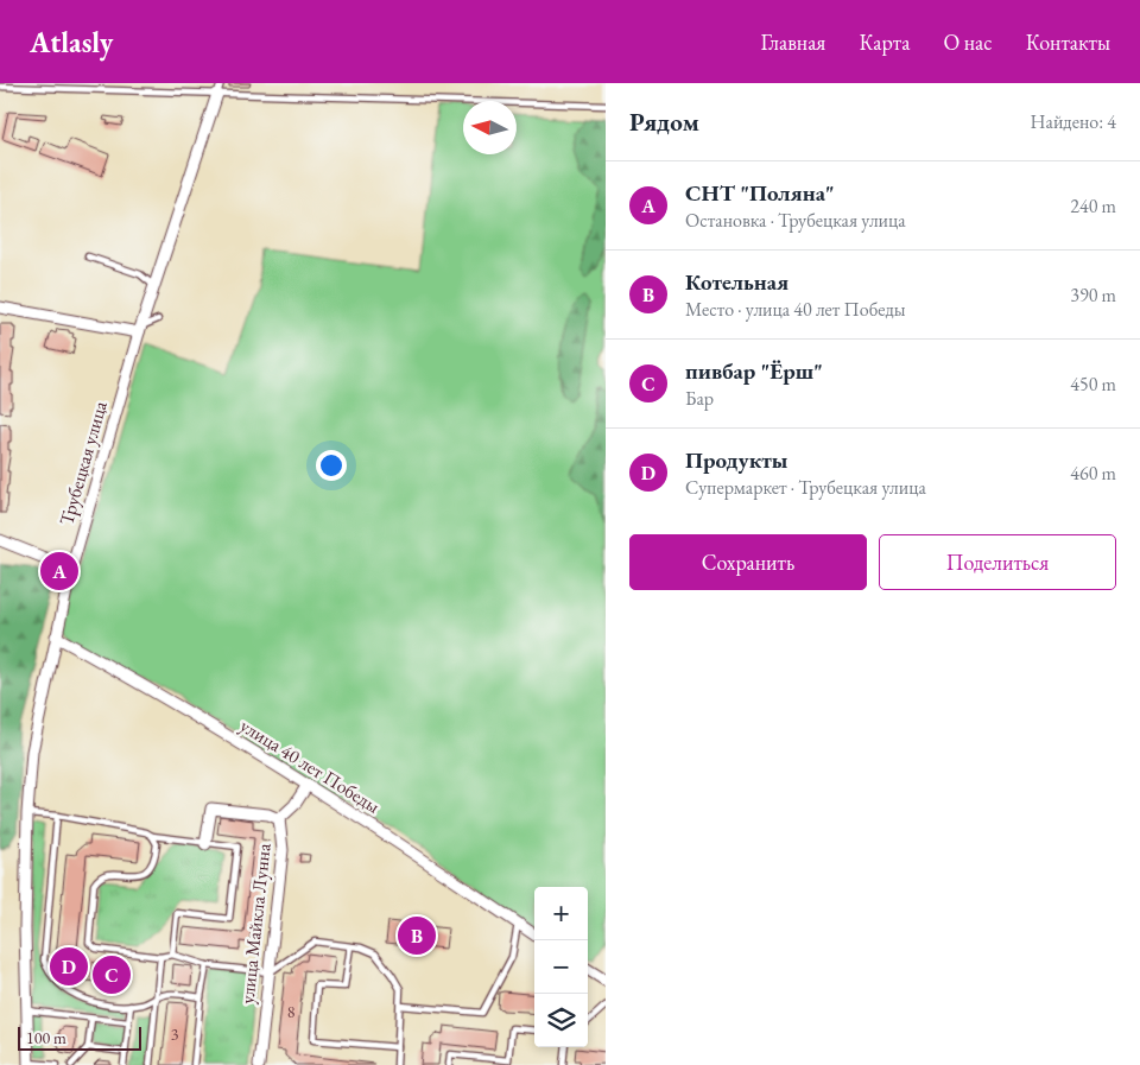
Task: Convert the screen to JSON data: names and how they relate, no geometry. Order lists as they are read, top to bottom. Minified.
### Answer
{"streets":{"street":["Трубецкая улица","улица 40 лет Победы","улица Майкла Лунна"]},"crossings":[["Трубецкая улица","улица 40 лет Победы"]],"house_numbers":["8","3"],"scale_bar":"100 m","north":"left","page":{"header":"Atlasly","nav":["Главная","Карта","О нас","Контакты"],"heading":["Рядом","Найдено: 4"],"list":[{"mark":"A","name":"СНТ \"Поляна\"","note":"Остановка · Трубецкая улица","value":"240 m"},{"mark":"B","name":"Котельная","note":"Место · улица 40 лет Победы","value":"390 m"},{"mark":"C","name":"пивбар \"Ёрш\"","note":"Бар","value":"450 m"},{"mark":"D","name":"Продукты","note":"Супермаркет · Трубецкая улица","value":"460 m"}],"buttons":["Сохранить","Поделиться"],"pins":["A","B","D","C"],"map_buttons":["+","−"],"scale":"100 m"}}
